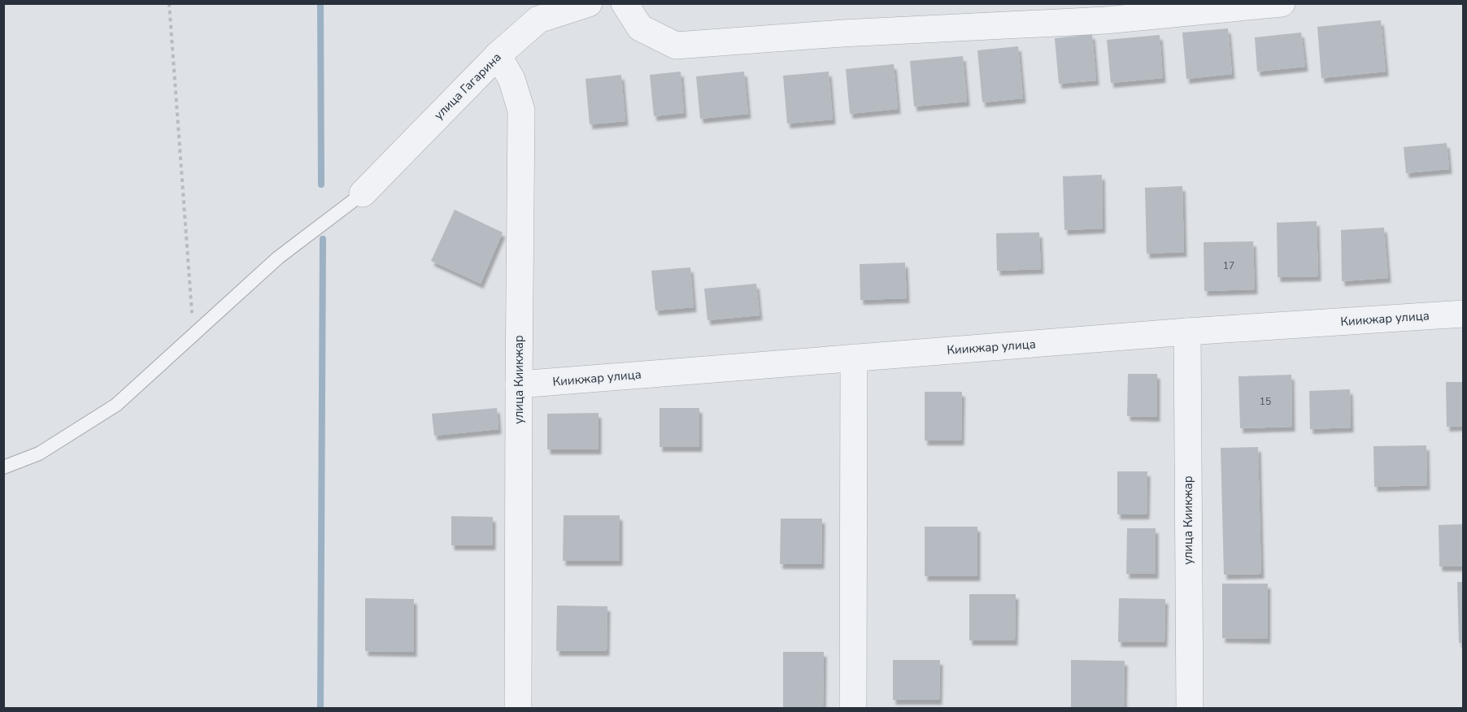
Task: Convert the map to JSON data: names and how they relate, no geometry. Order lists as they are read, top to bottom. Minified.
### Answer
{"streets":{"street":["улица Гагарина","Киикжар улица","улица Киикжар"]},"crossings":[["улица Гагарина","улица Киикжар"],["Киикжар улица","улица Киикжар"]],"house_numbers":["17","15"]}
